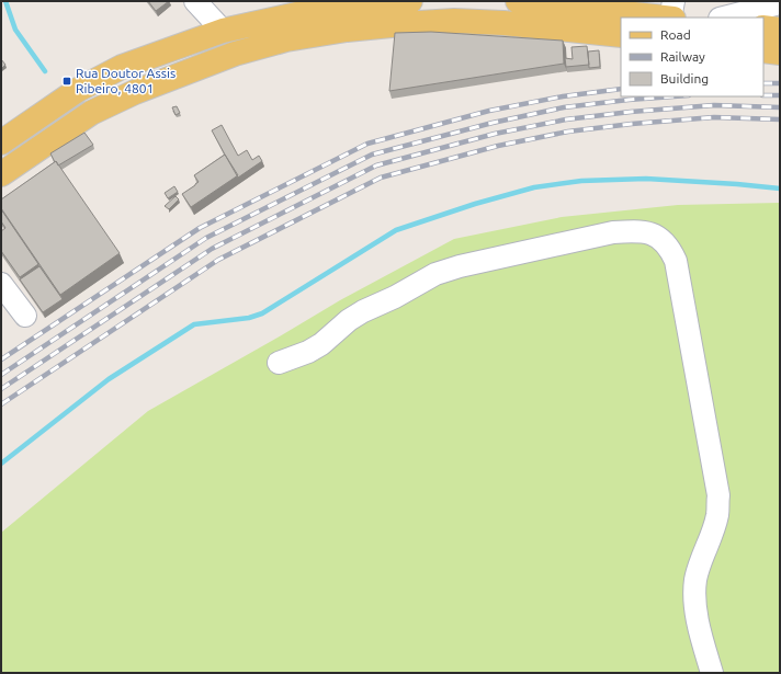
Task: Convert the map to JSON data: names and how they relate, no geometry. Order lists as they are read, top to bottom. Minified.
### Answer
{"places":{"transit":["Rua Doutor Assis Ribeiro, 4801"]},"legend":["Road","Railway","Building"]}
